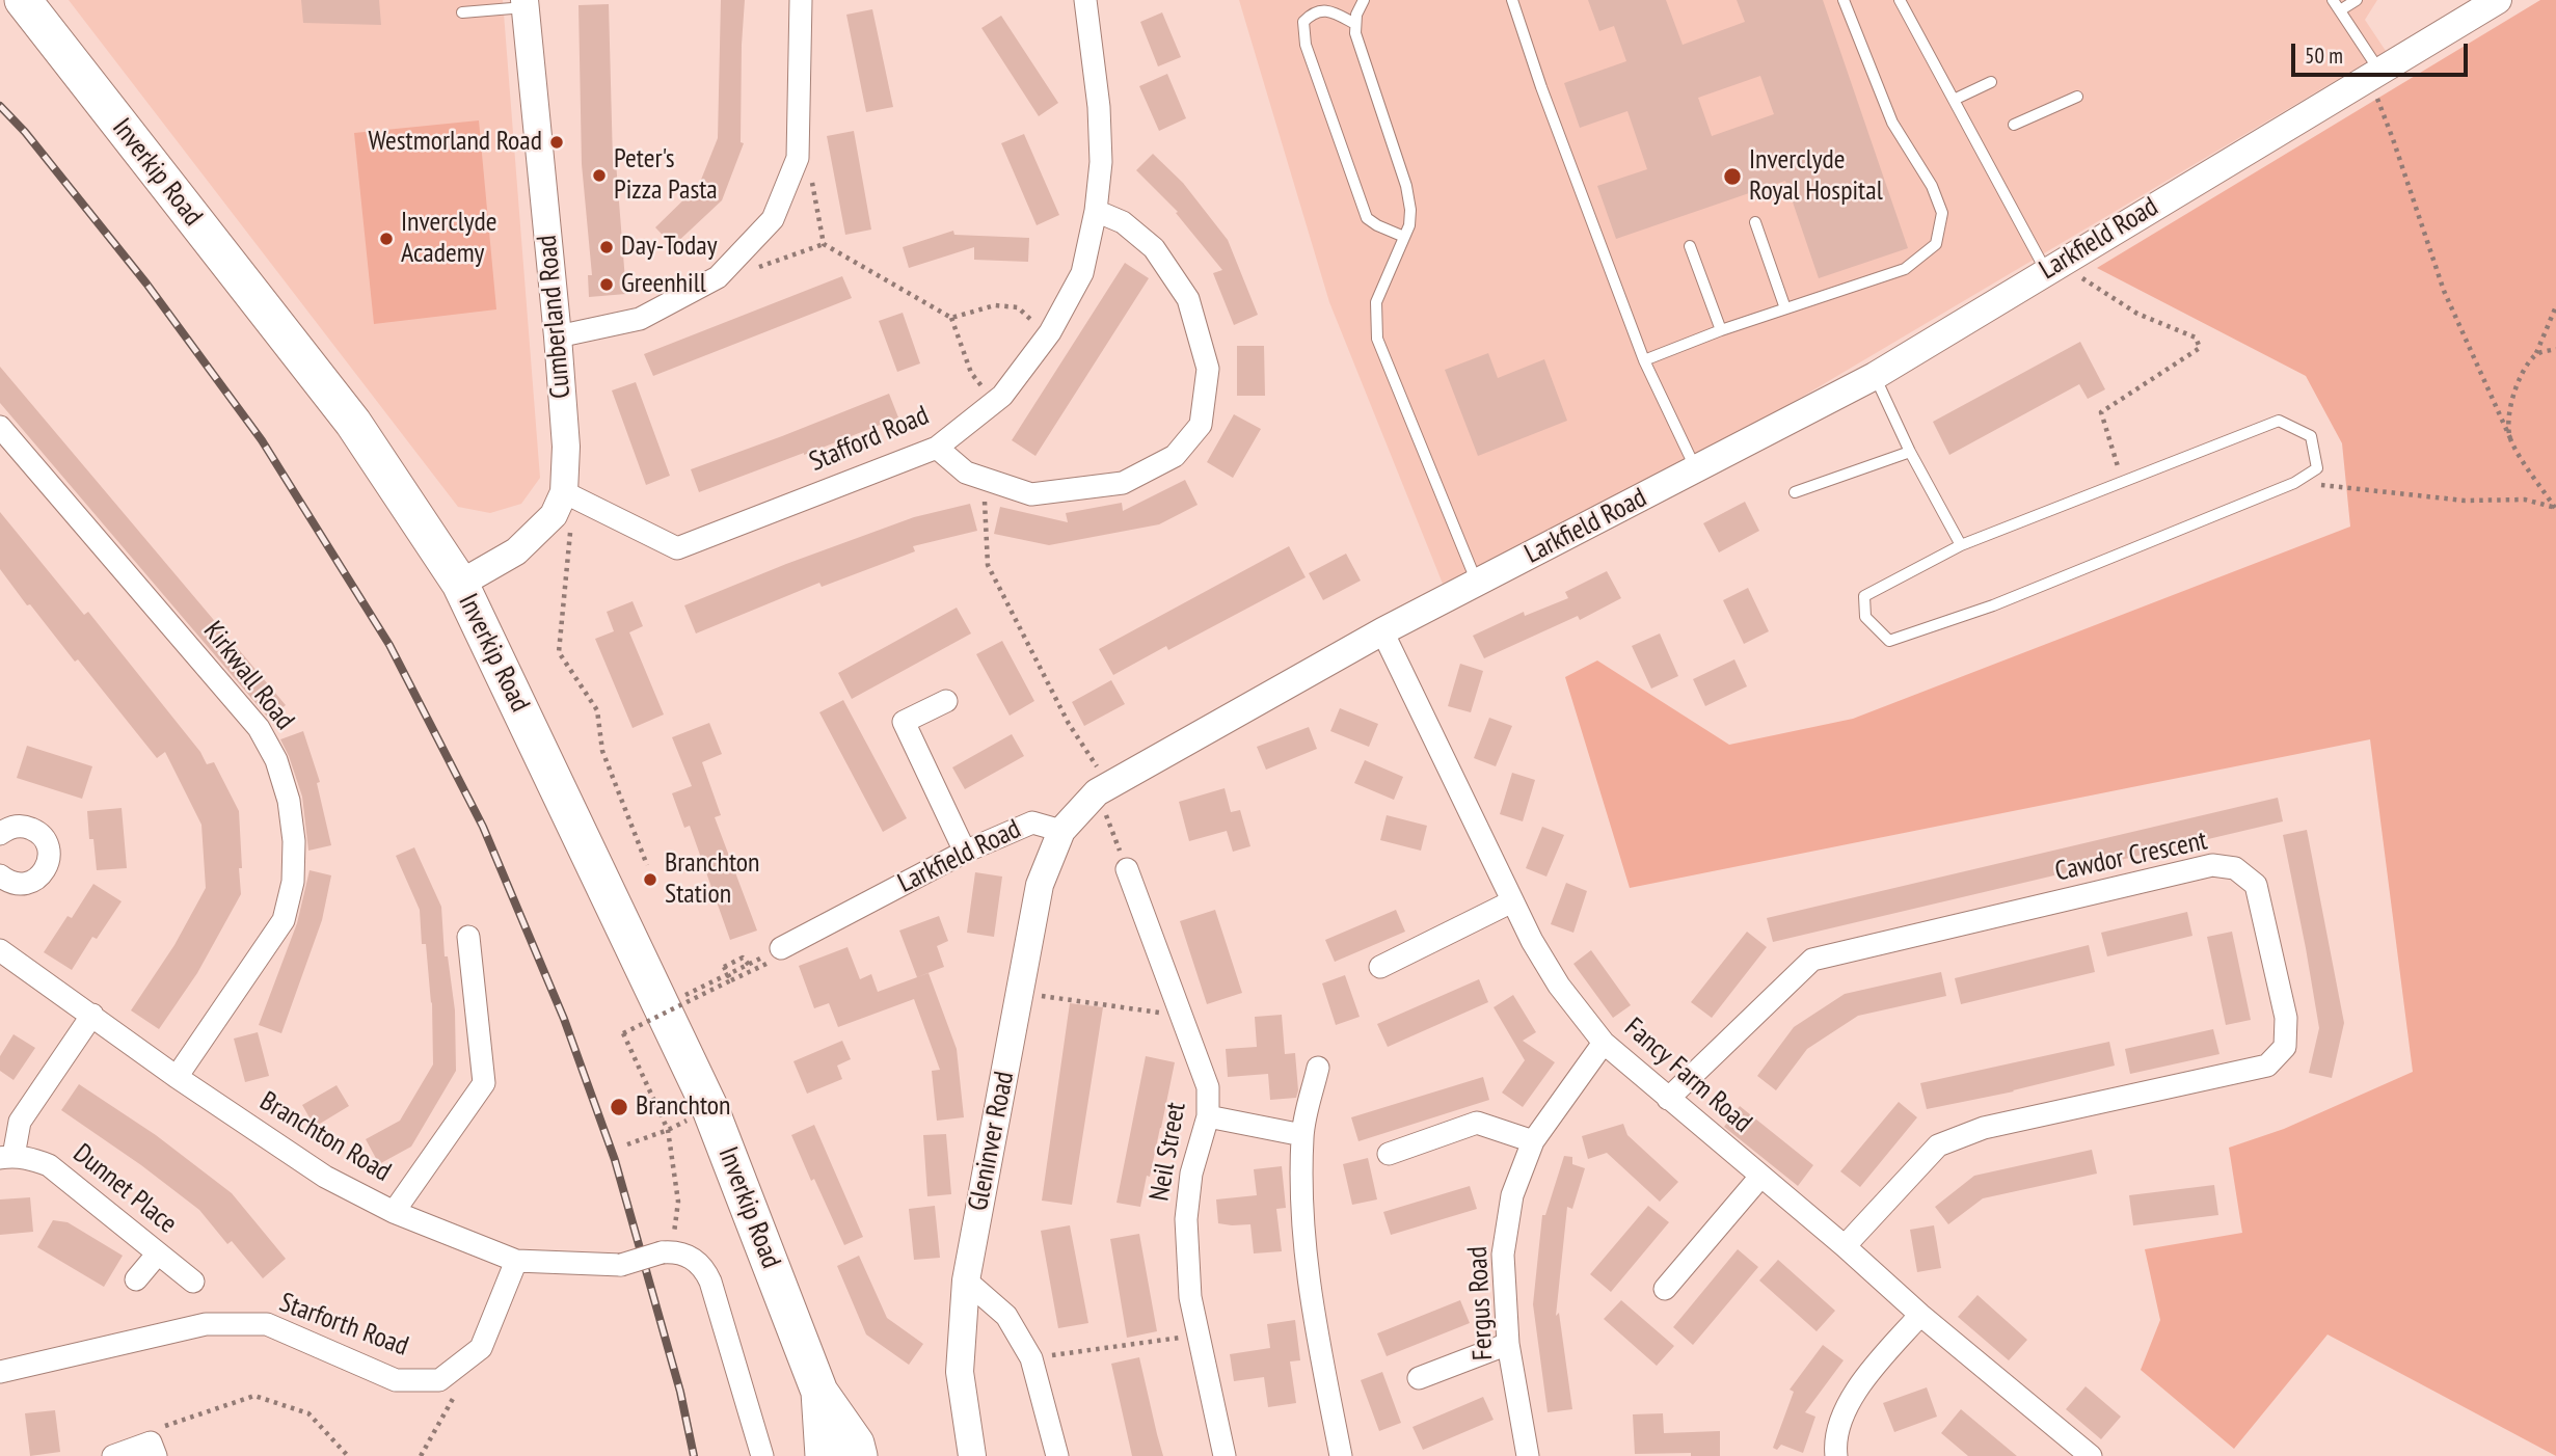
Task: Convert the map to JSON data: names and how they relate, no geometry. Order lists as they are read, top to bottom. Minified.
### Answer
{"streets":{"highway":["Inverkip Road"],"street":["Larkfield Road","Cumberland Road","Stafford Road","Kirkwall Road","Cawdor Crescent","Fancy Farm Road","Branchton Road","Gleninver Road","Neil Street","Dunnet Place","Fergus Road","Starforth Road"]},"crossings":[["Larkfield Road","Fancy Farm Road"],["Larkfield Road","Gleninver Road"],["Cumberland Road","Stafford Road"],["Kirkwall Road","Branchton Road"],["Cawdor Crescent","Fancy Farm Road"],["Fancy Farm Road","Fergus Road"],["Branchton Road","Starforth Road"]],"places":["Westmorland Road","Peter's Pizza Pasta","Inverclyde Royal Hospital","Inverclyde Academy","Day-Today","Greenhill","Branchton Station","Branchton"],"scale_bar":"50 m"}
